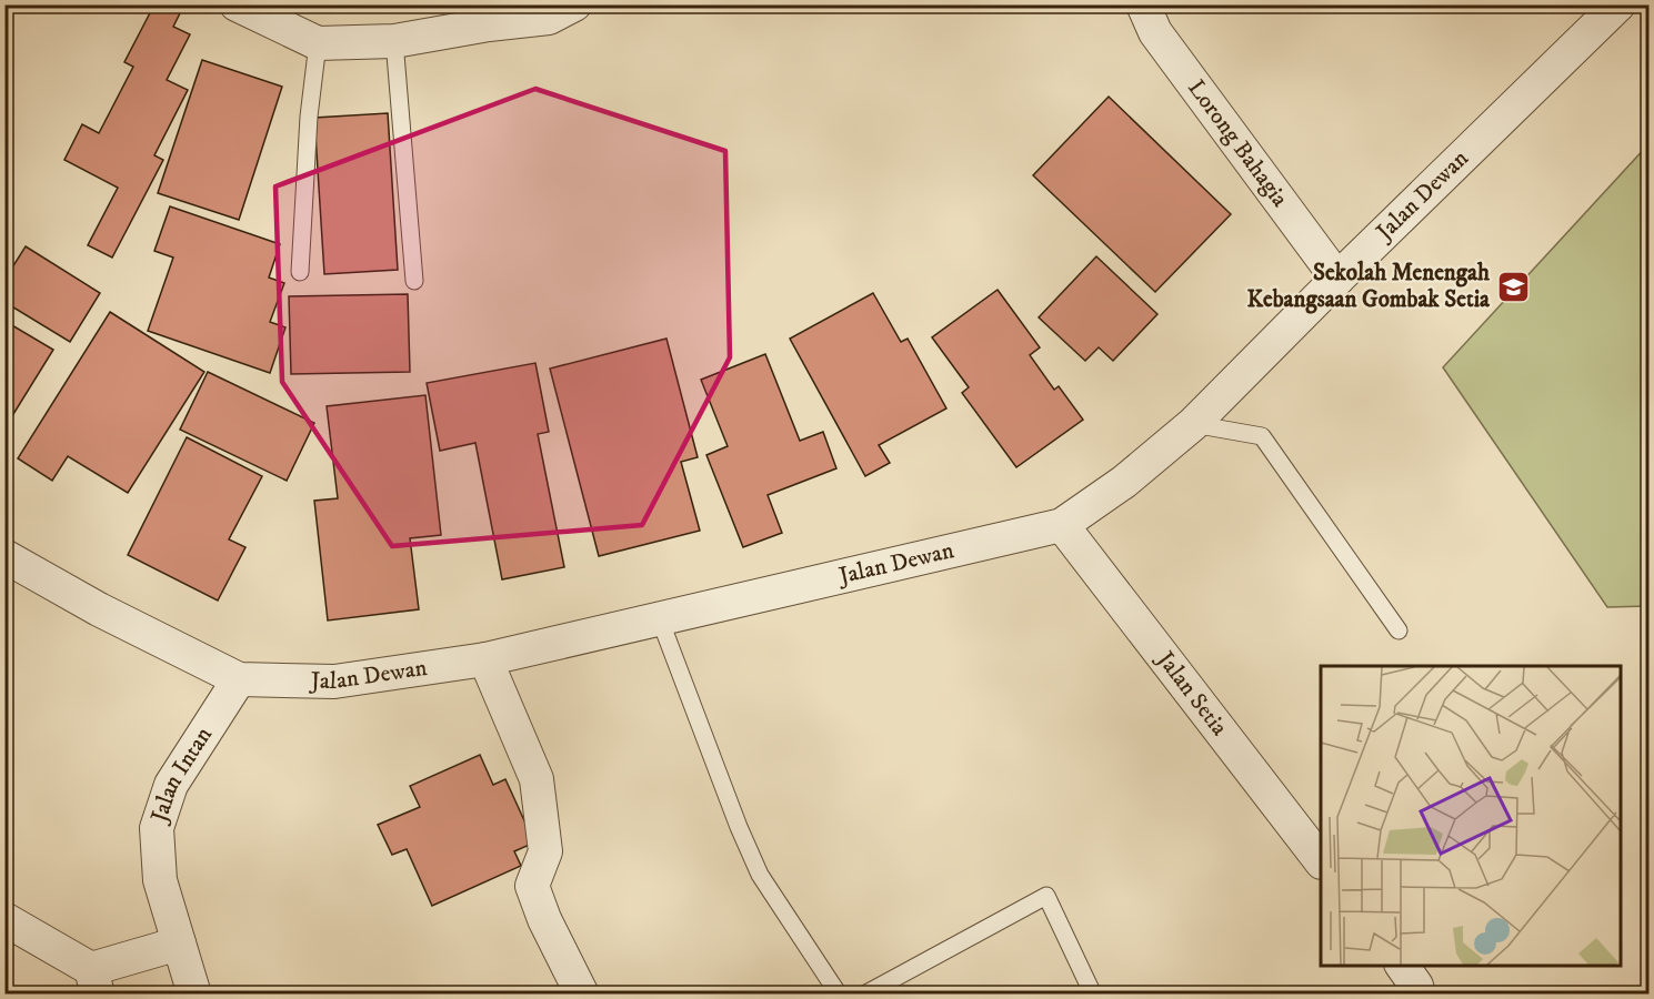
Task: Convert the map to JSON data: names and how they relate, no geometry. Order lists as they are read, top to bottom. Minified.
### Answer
{"streets":{"street":["Lorong Bahagia","Jalan Dewan","Jalan Setia","Jalan Intan"]},"crossings":[["Lorong Bahagia","Jalan Dewan"],["Jalan Dewan","Jalan Setia"],["Jalan Dewan","Jalan Intan"]],"places":{"school or university":["Sekolah Menengah Kebangsaan Gombak Setia"]}}
